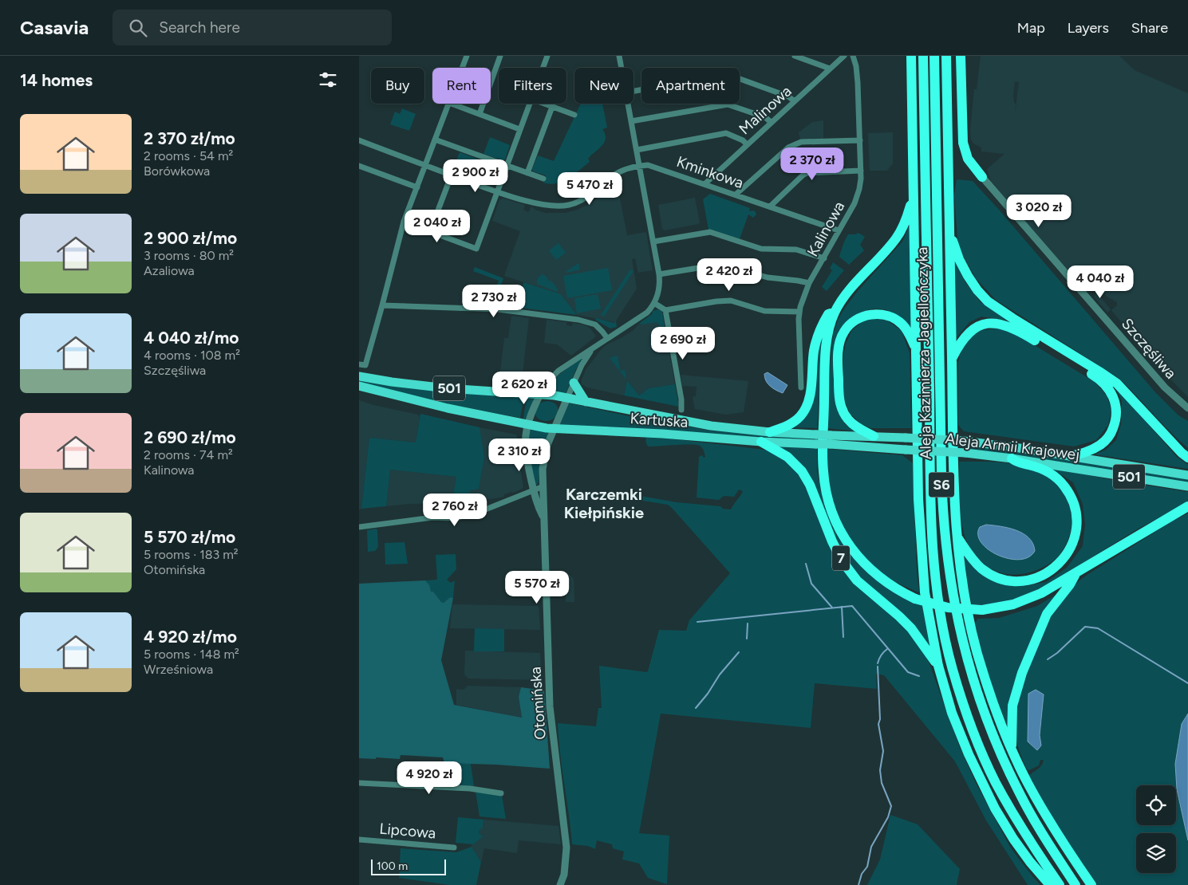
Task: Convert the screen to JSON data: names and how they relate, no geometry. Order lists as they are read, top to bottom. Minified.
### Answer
{"streets":{"highway":["Aleja Kazimierza Jagiellończyka","S6","7"],"main road":["501","Kartuska","Aleja Armii Krajowej"],"street":["Malinowa","Kminkowa","Kalinowa","Szczęśliwa","Otomińska","Lipcowa"]},"crossings":[["Malinowa","Kminkowa"],["Kminkowa","Kalinowa"],["501","Kartuska"],["501","Otomińska"],["Kartuska","Aleja Armii Krajowej"],["Kartuska","7"],["Kartuska","Otomińska"],["Aleja Armii Krajowej","7"]],"districts":["Karczemki Kiełpińskie"],"scale_bar":"100 m","page":{"header":"Casavia","search":"Search here","nav":["Map","Layers","Share"],"heading":"14 homes","chip":["Buy","Rent","Filters","New","Apartment"],"list":[{"name":"2 370 zł/mo","note":"2 rooms · 54 m² · Borówkowa"},{"name":"2 900 zł/mo","note":"3 rooms · 80 m² · Azaliowa"},{"name":"4 040 zł/mo","note":"4 rooms · 108 m² · Szczęśliwa"},{"name":"2 690 zł/mo","note":"2 rooms · 74 m² · Kalinowa"},{"name":"5 570 zł/mo","note":"5 rooms · 183 m² · Otomińska"},{"name":"4 920 zł/mo","note":"5 rooms · 148 m² · Wrześniowa"}],"price":["2 370 zł","2 900 zł","5 470 zł","3 020 zł","2 040 zł","2 420 zł","4 040 zł","2 730 zł","2 690 zł","2 620 zł","2 310 zł","2 760 zł","5 570 zł","4 920 zł"],"scale":"100 m"}}
